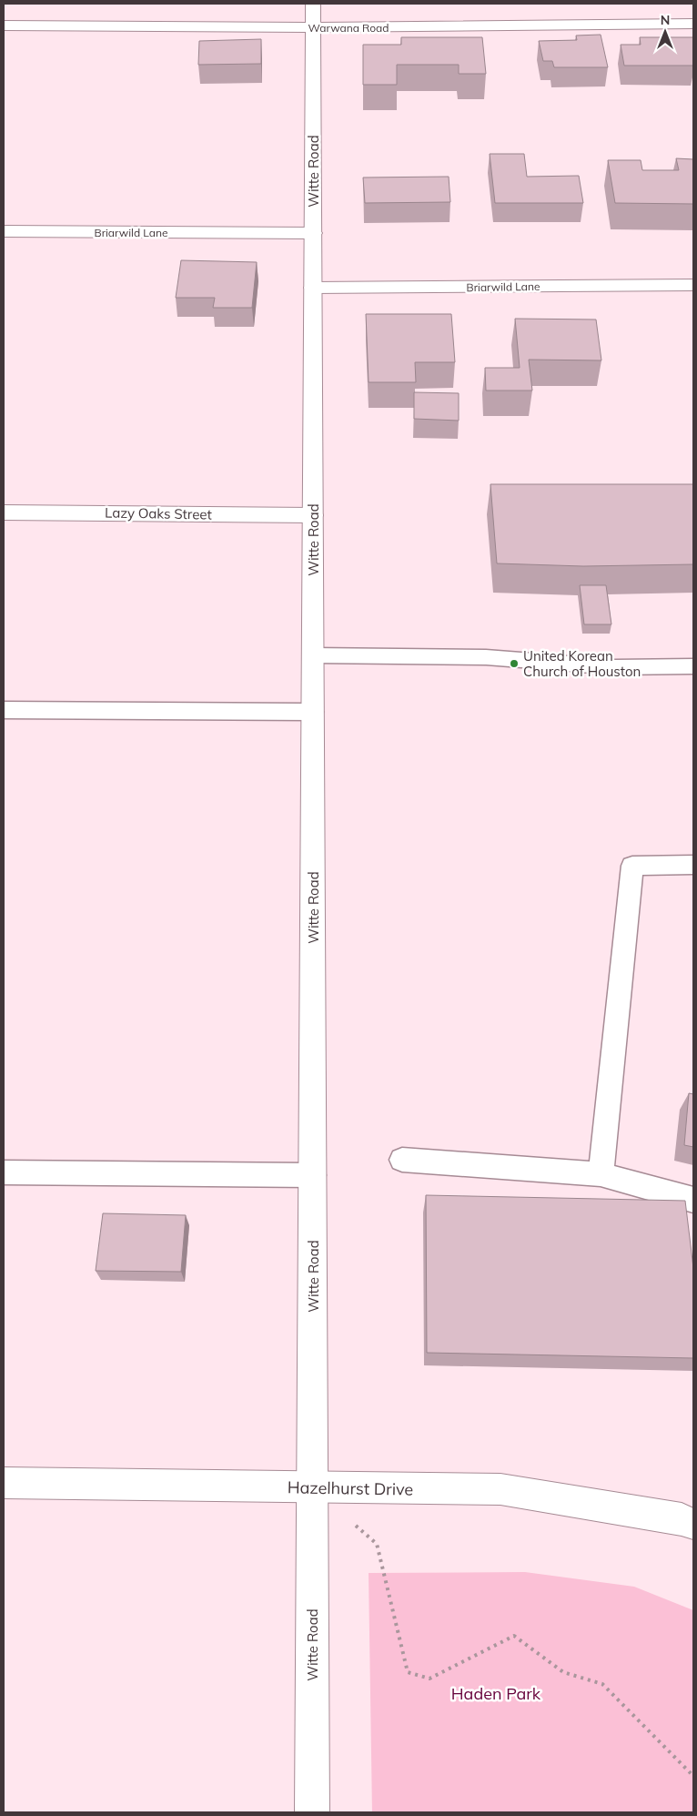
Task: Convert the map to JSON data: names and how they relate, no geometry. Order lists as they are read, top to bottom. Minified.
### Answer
{"streets":{"street":["Warwana Road","Witte Road","Briarwild Lane","Lazy Oaks Street","Hazelhurst Drive"]},"crossings":[["Warwana Road","Witte Road"],["Witte Road","Briarwild Lane"],["Witte Road","Lazy Oaks Street"],["Witte Road","Hazelhurst Drive"]],"parks":["Haden Park"],"places":["United Korean Church of Houston"],"north":"top"}
